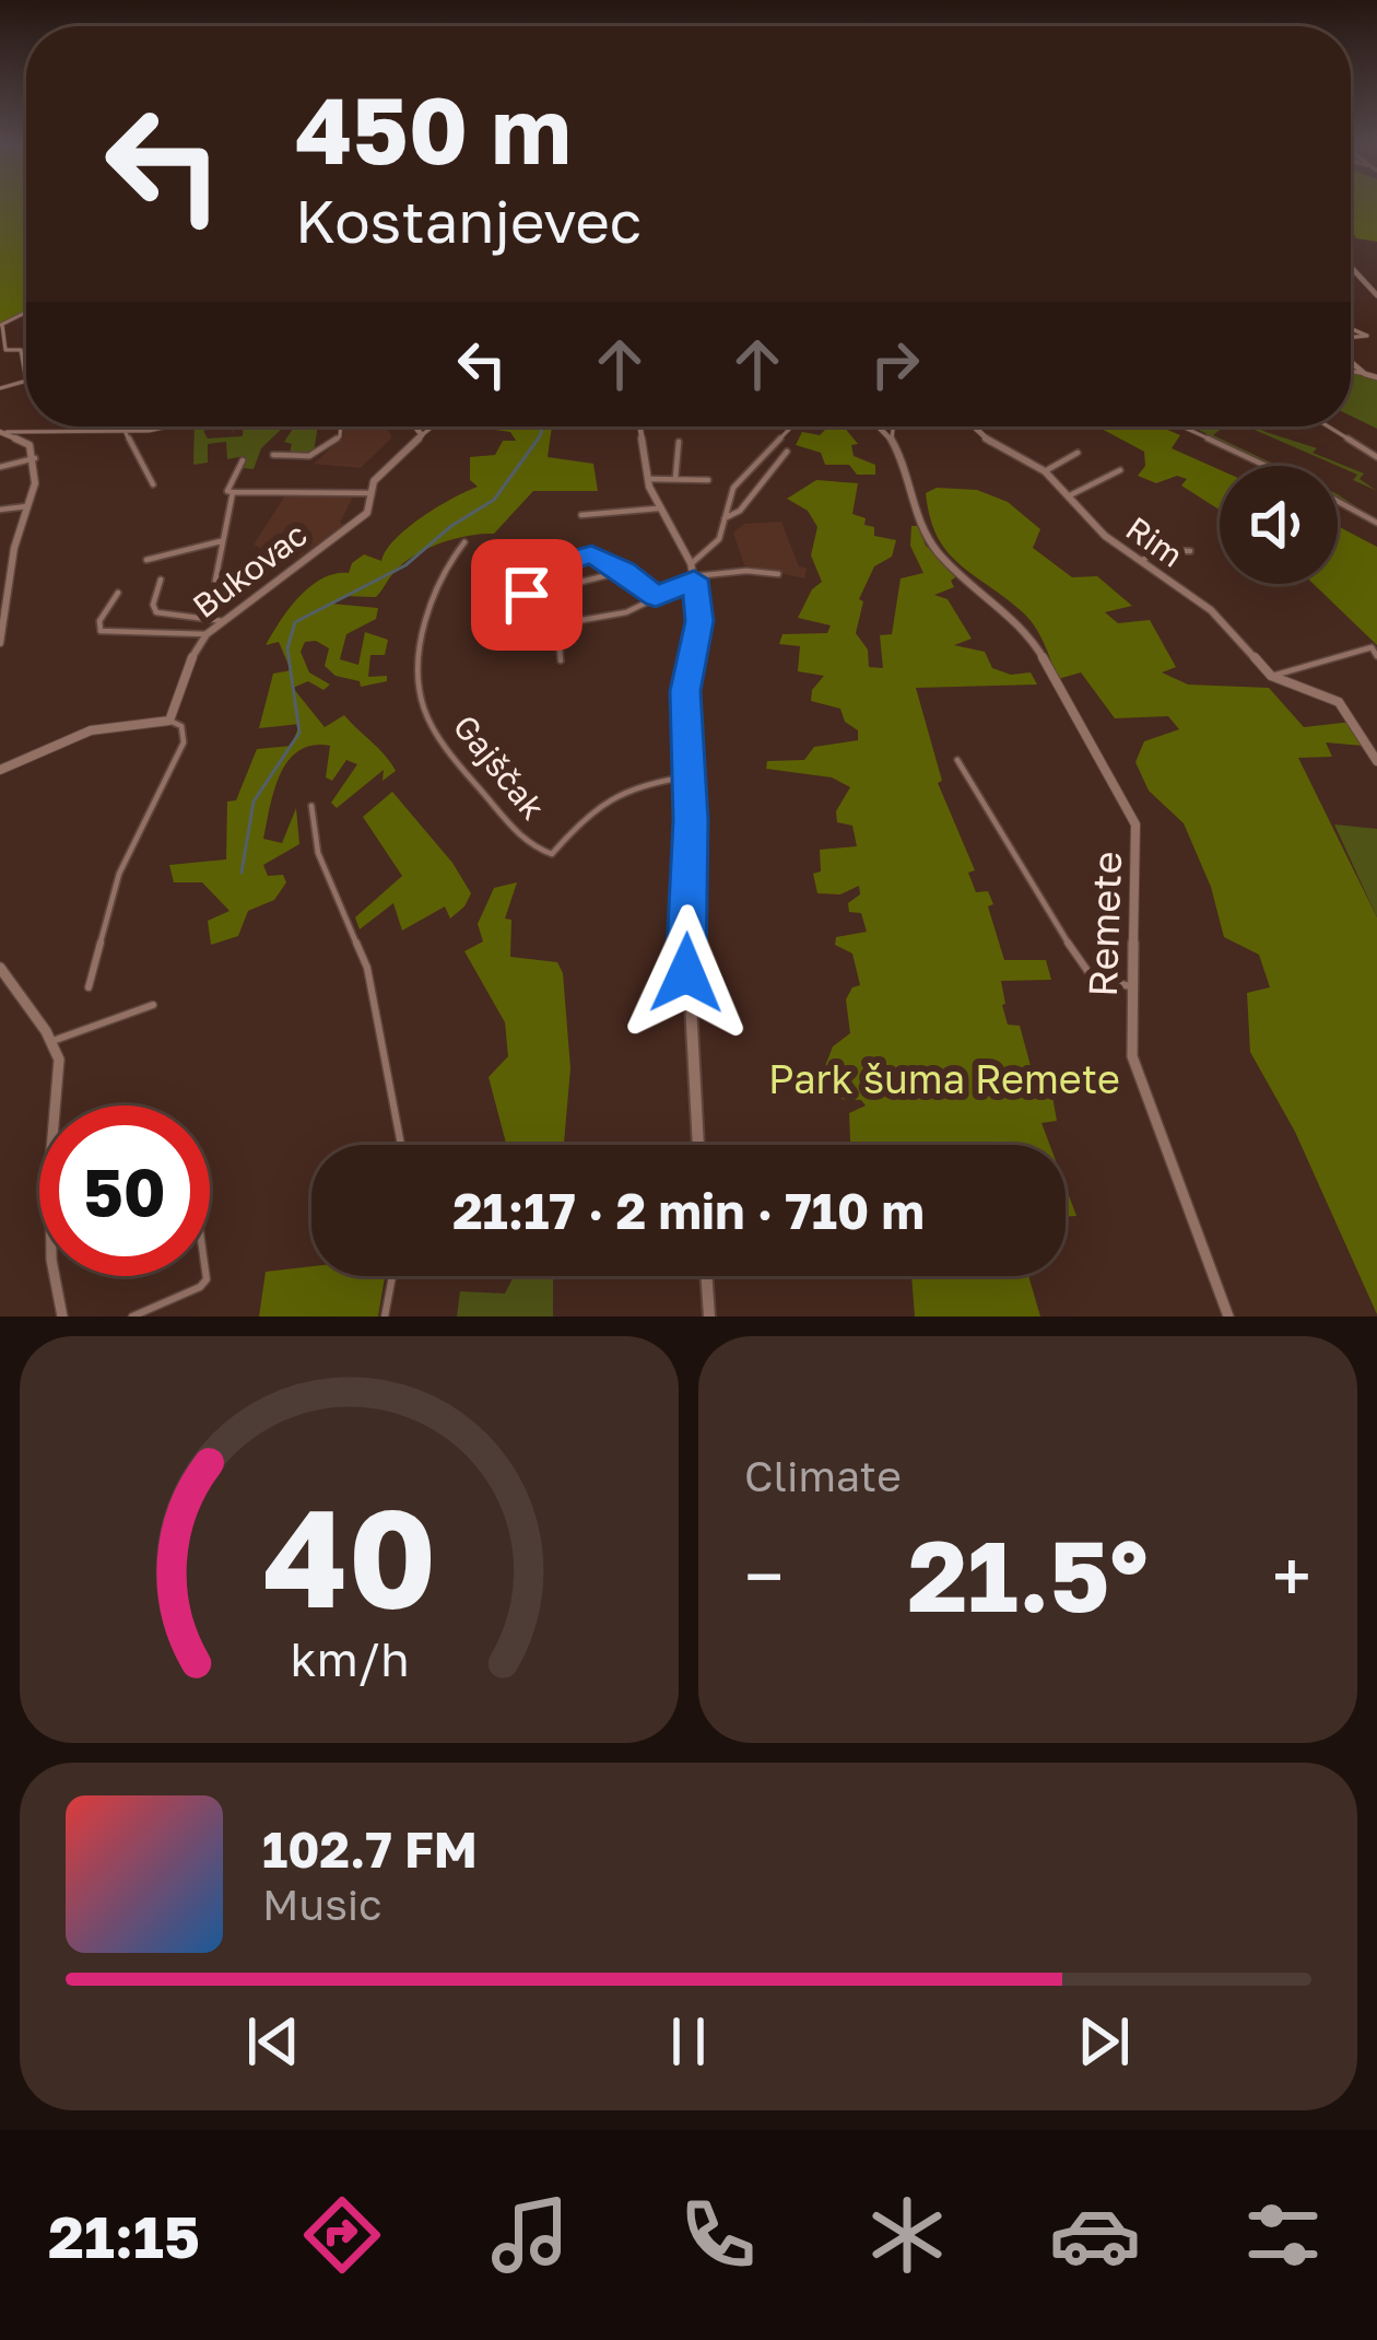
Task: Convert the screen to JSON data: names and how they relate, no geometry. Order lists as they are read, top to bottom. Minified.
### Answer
{"streets":{"street":["Rim","Bukovac","Gajščak","Remete"]},"parks":["Park šuma Remete"],"page":{"turn":["450 m","Kostanjevec"],"limit":"50","trip":"21:17 · 2 min · 710 m","tile":"Climate","heat":["−","21.5°","+"],"song":["102.7 FM","Music"],"tabs":"21:15","gauge":["40","km/h"]}}
